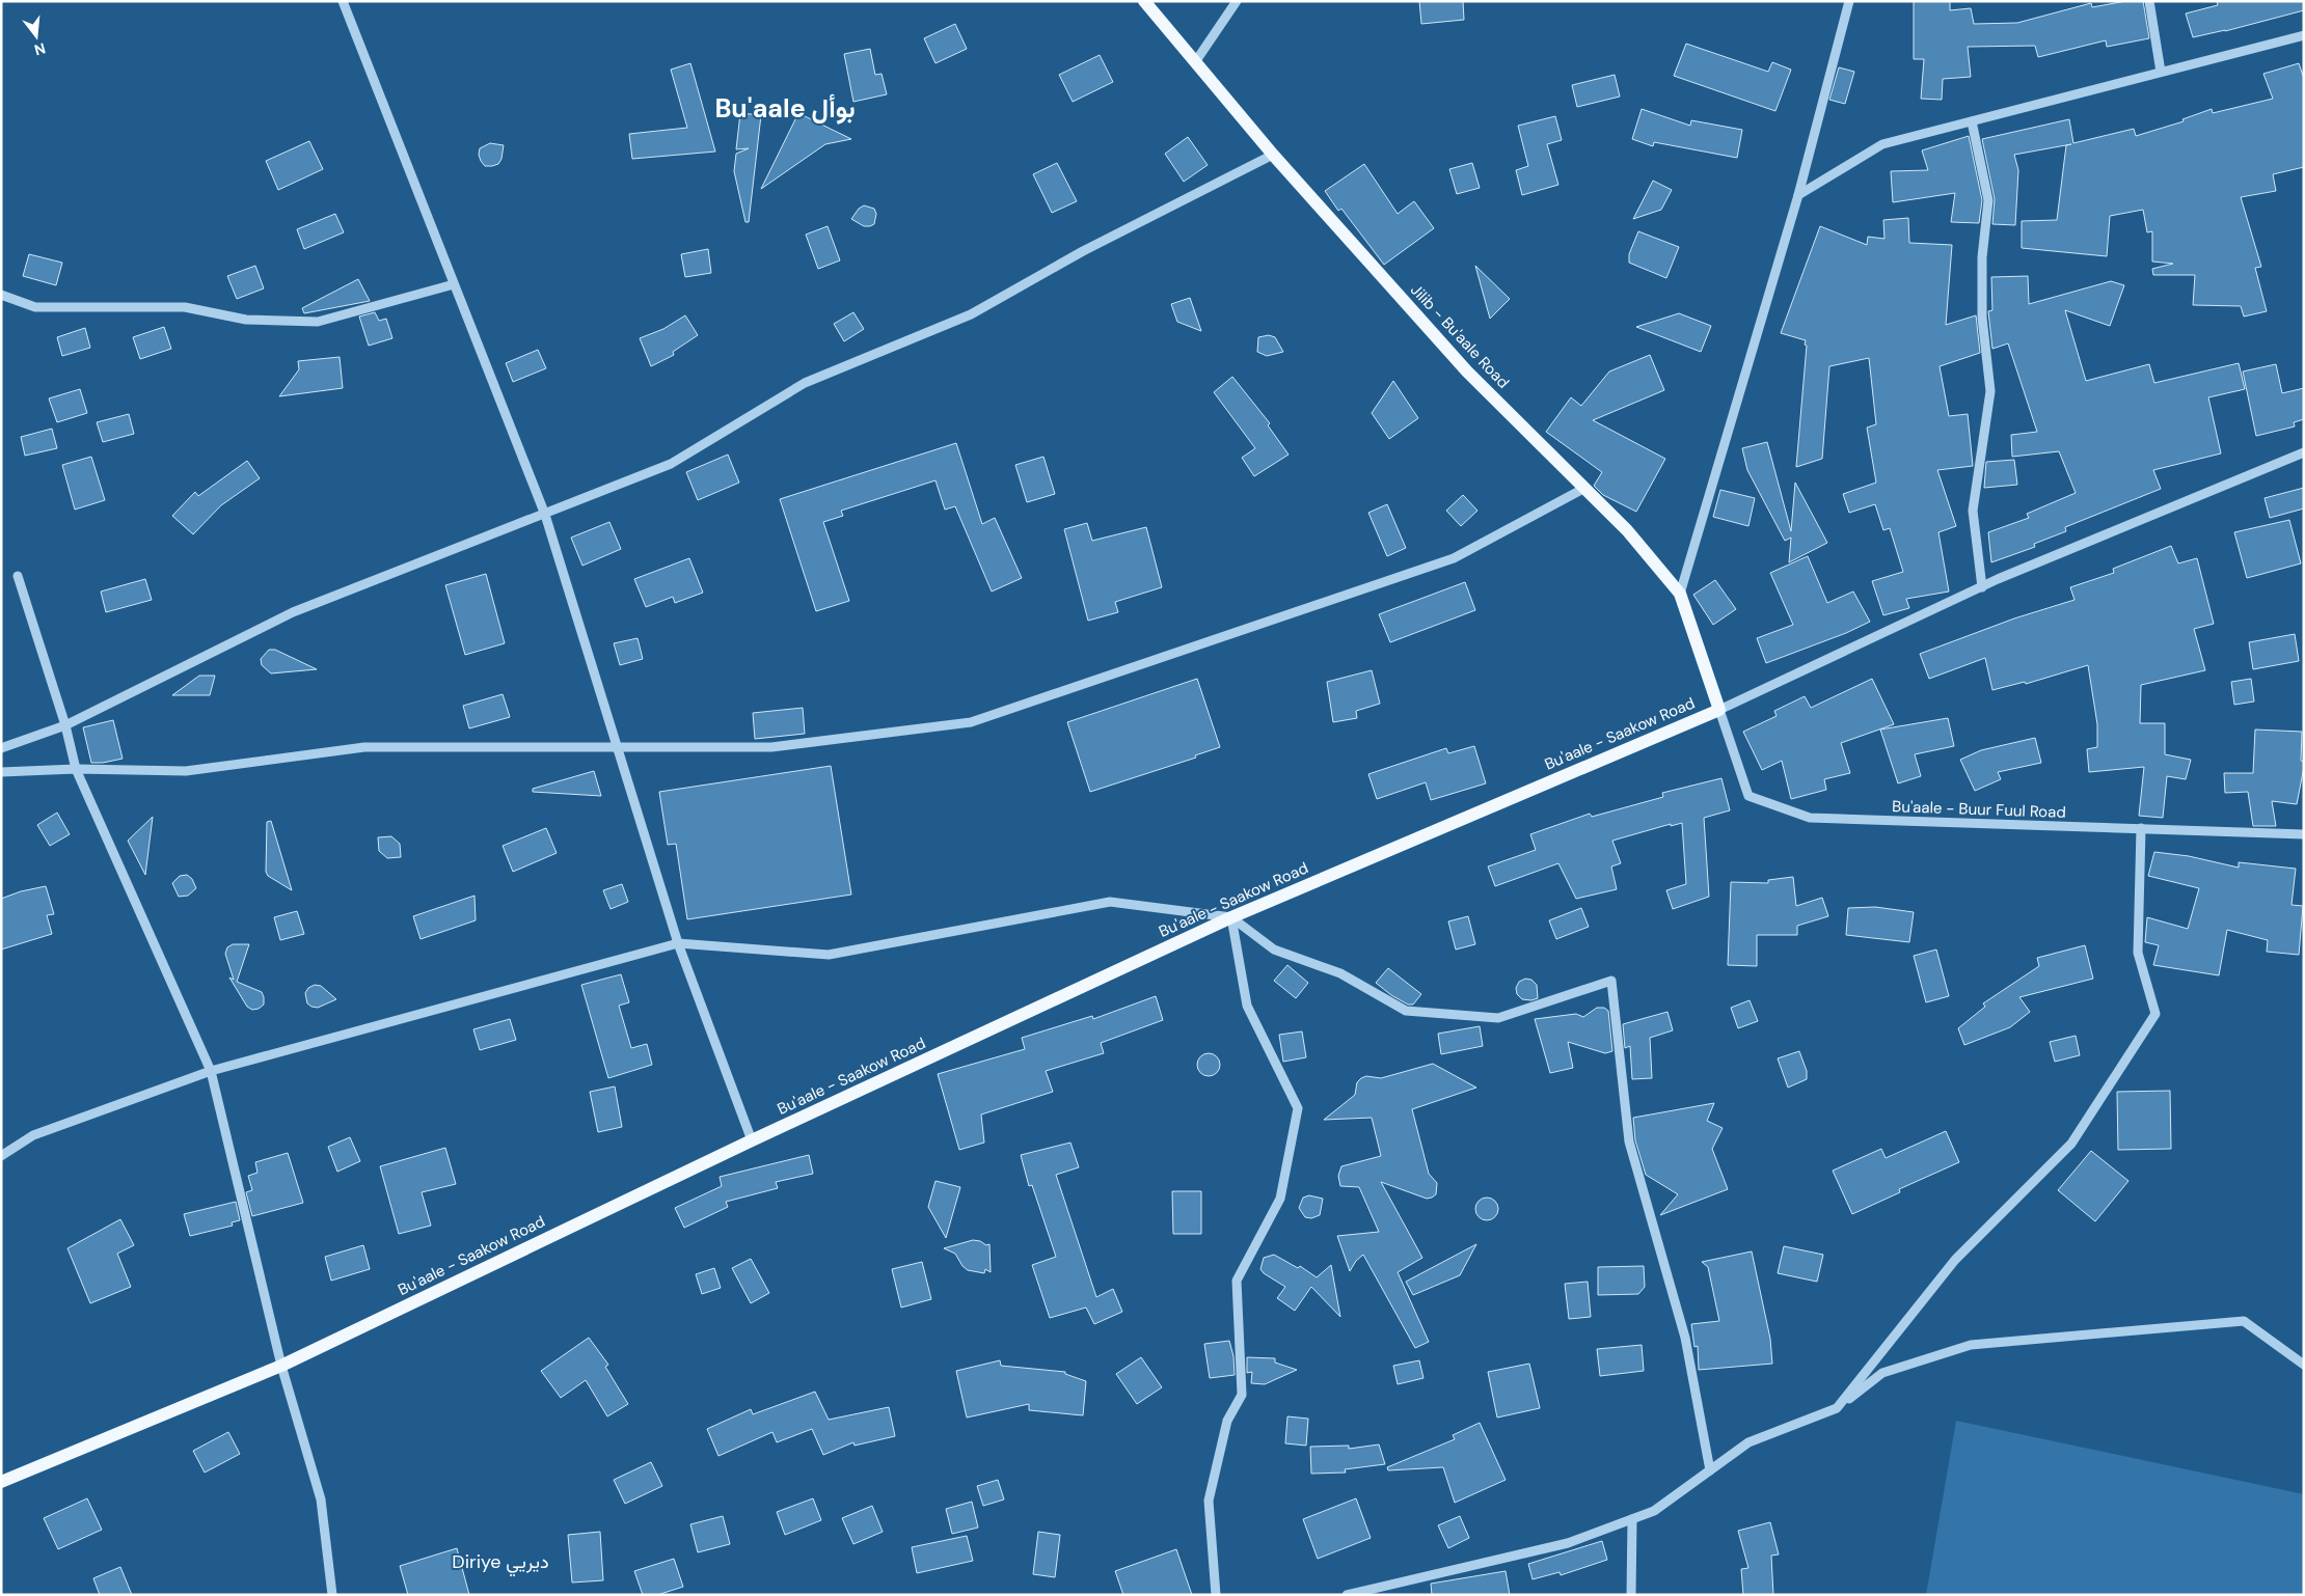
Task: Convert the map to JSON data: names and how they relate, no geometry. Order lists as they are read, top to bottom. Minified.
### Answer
{"streets":{"main road":["Jilib - Bu'aale Road","Bu'aale - Saakow Road"],"street":["Bu'aale - Buur Fuul Road"]},"crossings":[["Jilib - Bu'aale Road","Bu'aale - Saakow Road"],["Jilib - Bu'aale Road","Bu'aale - Buur Fuul Road"],["Bu'aale - Saakow Road","Bu'aale - Buur Fuul Road"]],"districts":["Bu'aale بوأل","Diriye ديريي"],"north":"bottom"}
